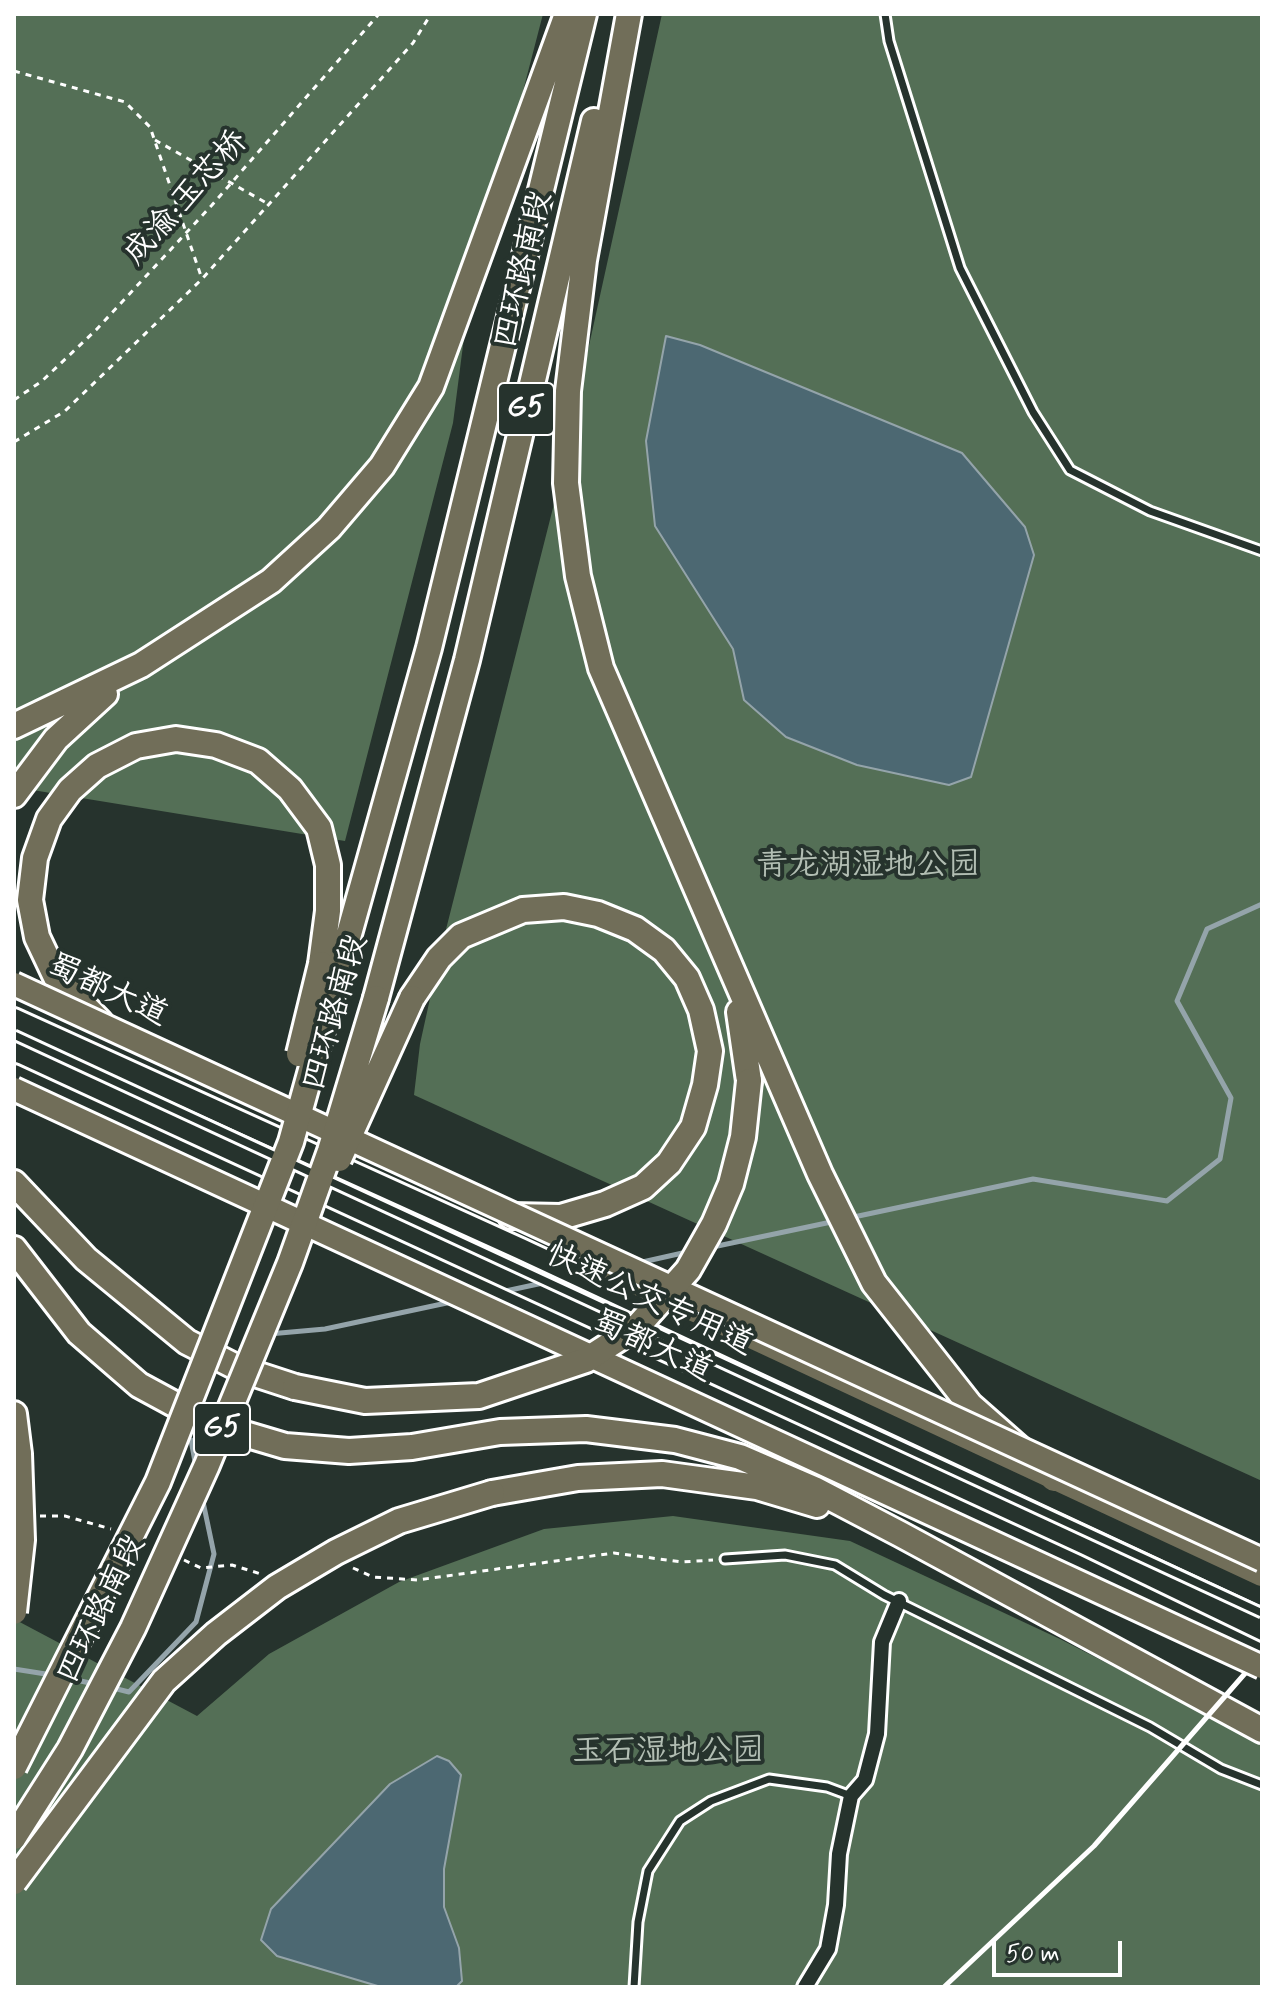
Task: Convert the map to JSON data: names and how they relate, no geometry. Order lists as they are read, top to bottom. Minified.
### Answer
{"streets":{"highway":["四环路南段","G5","蜀都大道"],"lane":["快速公交专用道"],"path":["成渝·玉芯桥"]},"crossings":[["四环路南段","G5"]],"parks":["青龙湖湿地公园","玉石湿地公园"],"scale_bar":"50 m"}
